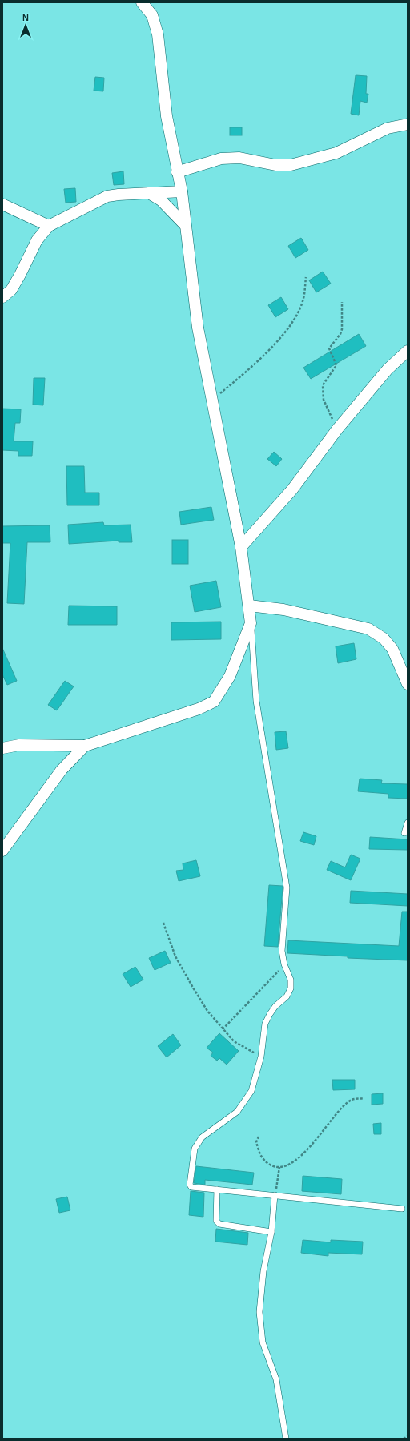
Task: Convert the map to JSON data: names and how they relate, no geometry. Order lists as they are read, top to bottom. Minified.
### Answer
{"north":"top"}
